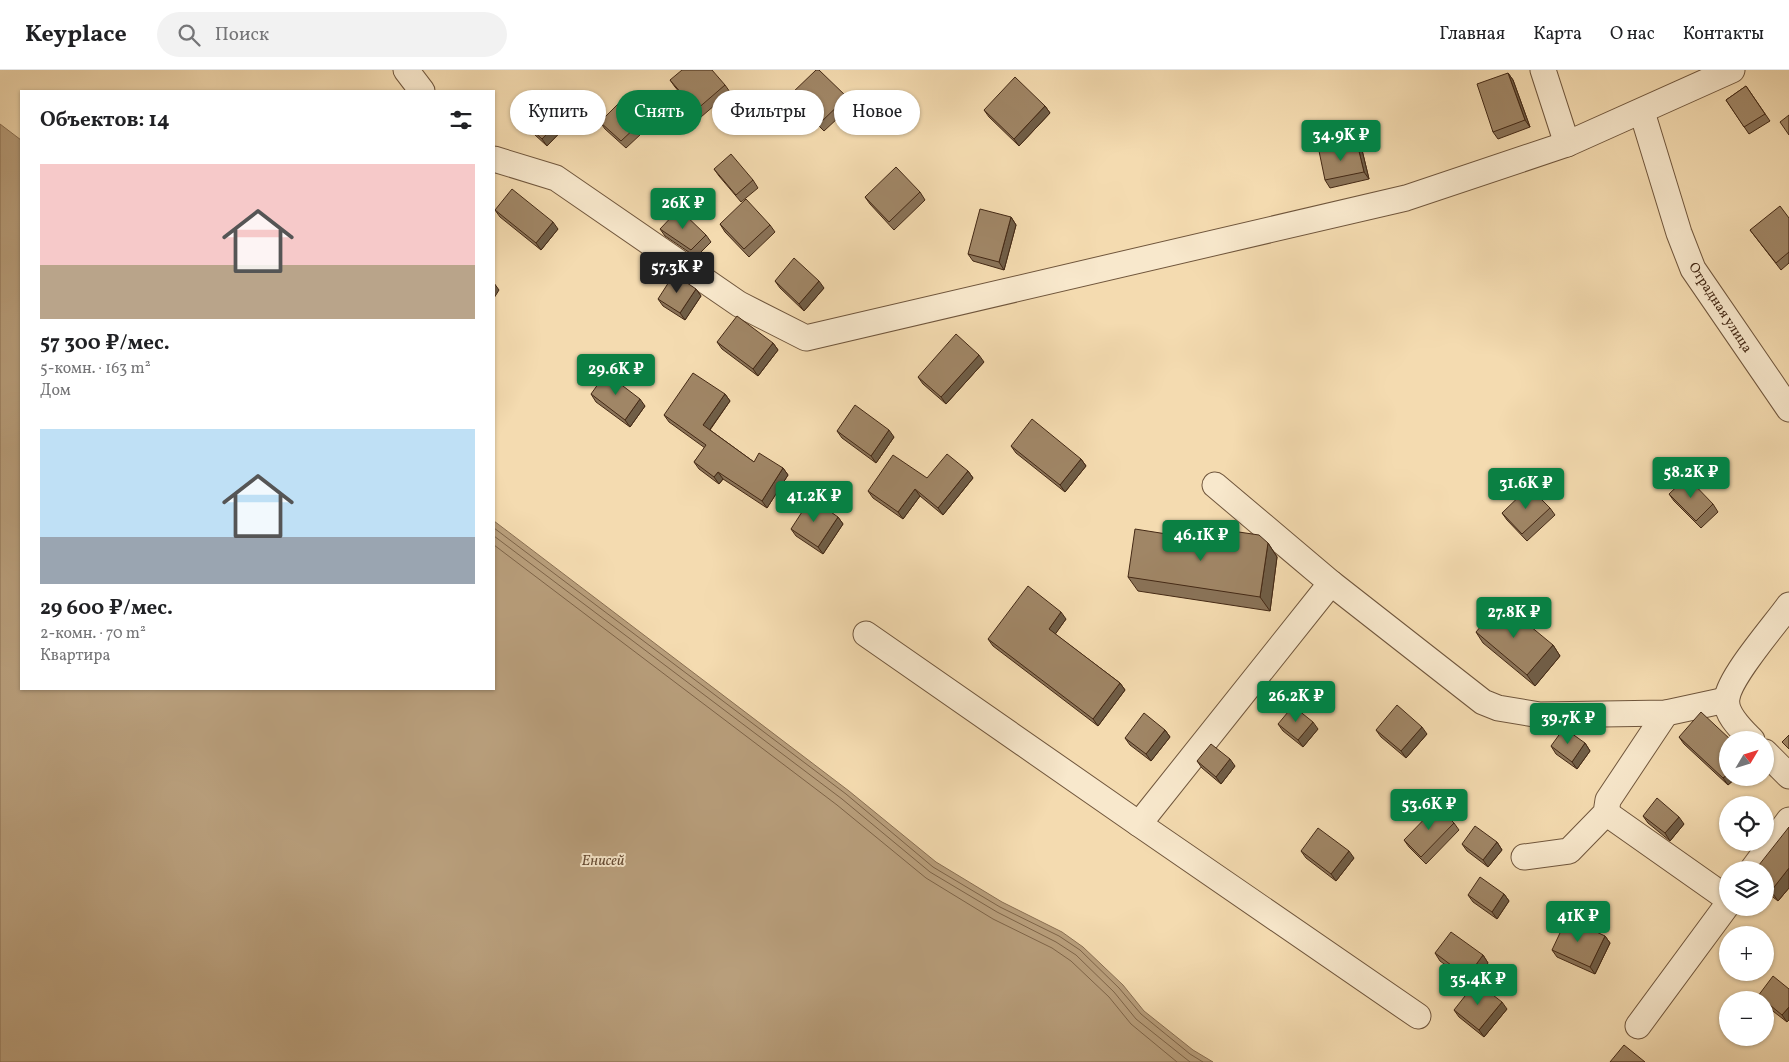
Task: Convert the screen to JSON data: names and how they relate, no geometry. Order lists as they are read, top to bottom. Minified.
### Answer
{"streets":{"street":["Отрадная улица"]},"water":["Енисей"],"north":"top right","page":{"header":"Keyplace","search":"Поиск","nav":["Главная","Карта","О нас","Контакты"],"chip":["Купить","Снять","Фильтры","Новое"],"heading":"Объектов: 14","price":["34.9K ₽","26K ₽","57.3K ₽","29.6K ₽","58.2K ₽","31.6K ₽","41.2K ₽","46.1K ₽","27.8K ₽","26.2K ₽","39.7K ₽","53.6K ₽","41K ₽","35.4K ₽"],"list":[{"name":"57 300 ₽/мес.","note":"5-комн. · 163 m² · Дом"},{"name":"29 600 ₽/мес.","note":"2-комн. · 70 m² · Квартира"}],"map_buttons":["+","−"]}}
